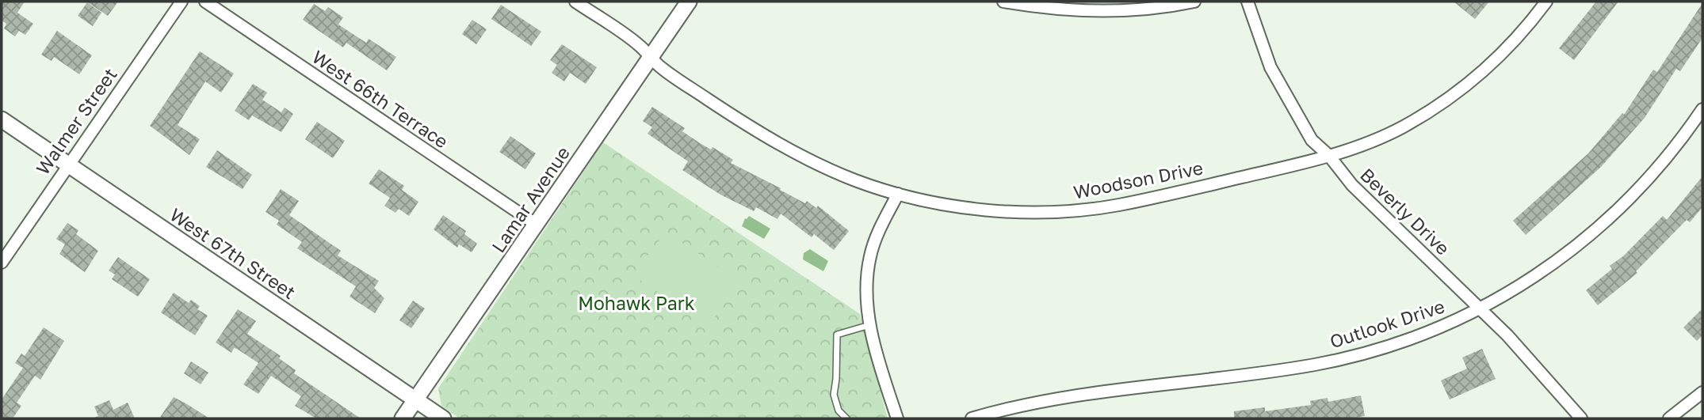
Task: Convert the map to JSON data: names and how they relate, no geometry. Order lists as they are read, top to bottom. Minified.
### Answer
{"streets":{"street":["West 66th Terrace","Walmer Street","Woodson Drive","Lamar Avenue","Beverly Drive","West 67th Street","Outlook Drive"]},"crossings":[["West 66th Terrace","Lamar Avenue"],["Walmer Street","West 67th Street"],["Woodson Drive","Lamar Avenue"],["Woodson Drive","Beverly Drive"],["Lamar Avenue","West 67th Street"],["Beverly Drive","Outlook Drive"]],"parks":["Mohawk Park"]}
